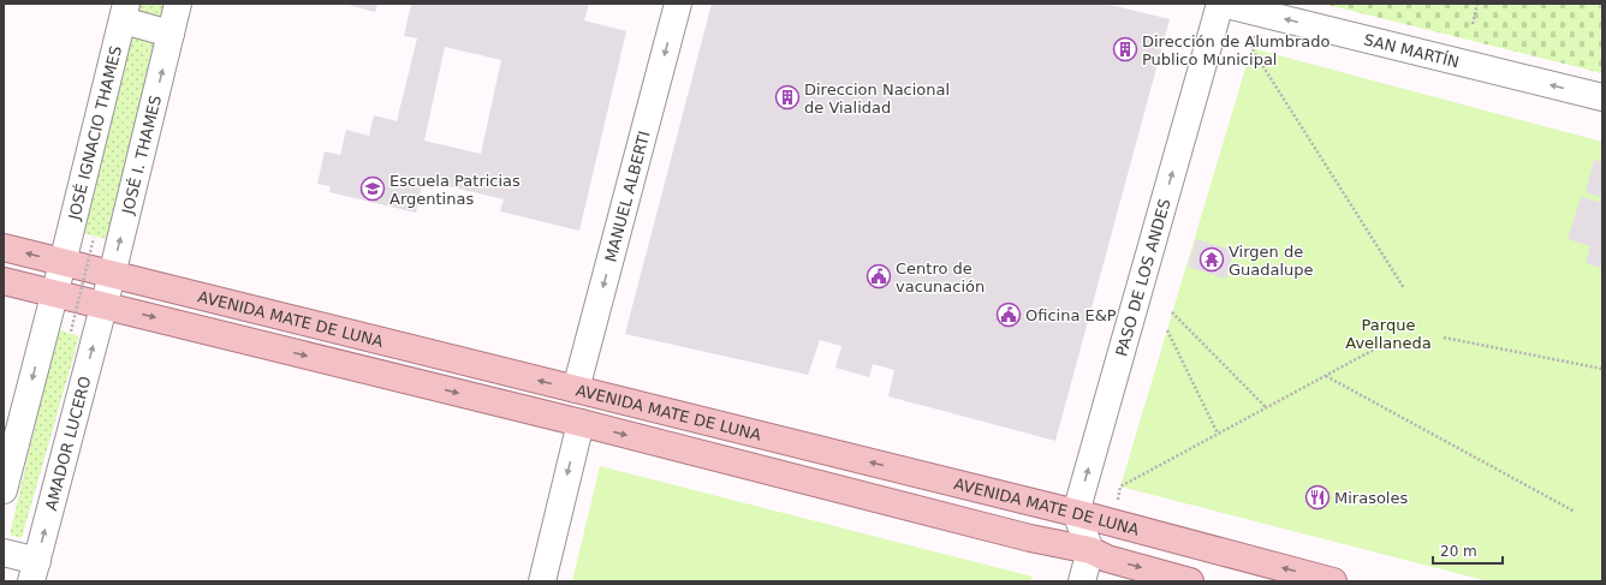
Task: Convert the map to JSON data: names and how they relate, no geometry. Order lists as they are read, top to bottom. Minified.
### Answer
{"streets":{"main road":["AVENIDA MATE DE LUNA"],"street":["SAN MARTÍN","JOSÉ IGNACIO THAMES","JOSÉ I. THAMES","MANUEL ALBERTI","PASO DE LOS ANDES","AMADOR LUCERO"]},"crossings":[["SAN MARTÍN","PASO DE LOS ANDES"],["JOSÉ IGNACIO THAMES","AVENIDA MATE DE LUNA"],["JOSÉ I. THAMES","AVENIDA MATE DE LUNA"],["JOSÉ I. THAMES","AMADOR LUCERO"],["MANUEL ALBERTI","AVENIDA MATE DE LUNA"],["PASO DE LOS ANDES","AVENIDA MATE DE LUNA"],["AVENIDA MATE DE LUNA","AMADOR LUCERO"]],"one_way":["SAN MARTÍN","JOSÉ I. THAMES","MANUEL ALBERTI","PASO DE LOS ANDES"],"parks":["Parque Avellaneda"],"places":{"building":["Dirección de Alumbrado Publico Municipal","Direccion Nacional de Vialidad"],"school or university":["Escuela Patricias Argentinas"],"temple":["Virgen de Guadalupe"],"public building":["Centro de vacunación","Oficina E&P"],"restaurant":["Mirasoles"]},"scale_bar":"20 m"}
